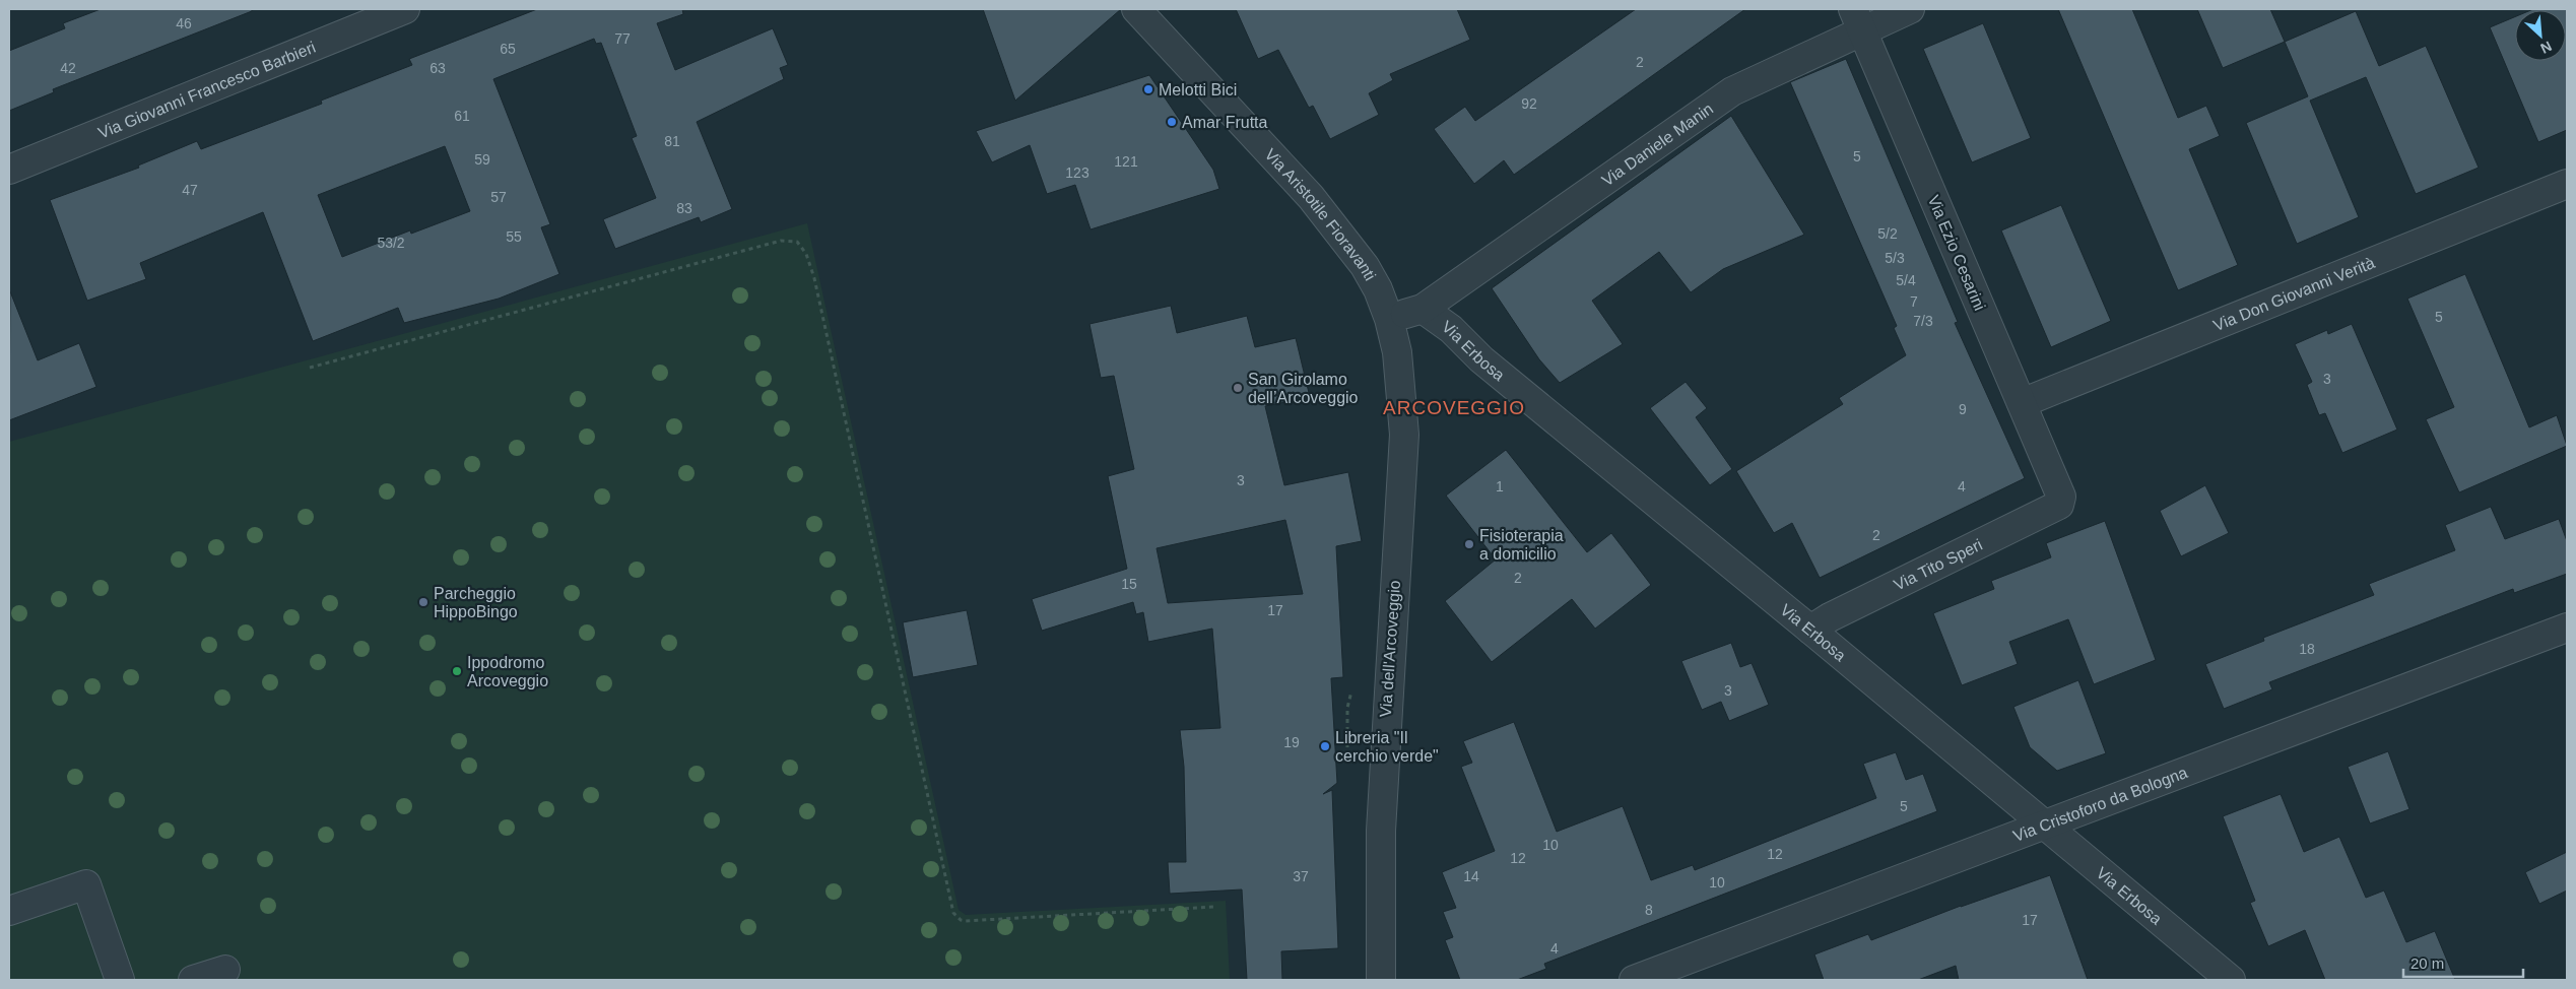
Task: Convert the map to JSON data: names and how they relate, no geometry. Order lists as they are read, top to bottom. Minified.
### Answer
{"streets":{"street":["Via Giovanni Francesco Barbieri","Via Daniele Manin","Via Aristotile Fioravanti","Via Ezio Cesarini","Via Don Giovanni Verità","Via Erbosa","Via Tito Speri","Via dell'Arcoveggio","Via Cristoforo da Bologna"]},"crossings":[["Via Daniele Manin","Via Ezio Cesarini"],["Via Daniele Manin","Via Erbosa"],["Via Aristotile Fioravanti","Via dell'Arcoveggio"],["Via Ezio Cesarini","Via Don Giovanni Verità"],["Via Ezio Cesarini","Via Tito Speri"],["Via Erbosa","Via Tito Speri"],["Via Erbosa","Via Cristoforo da Bologna"]],"districts":["ARCOVEGGIO"],"places":["Melotti Bici","Amar Frutta","San Girolamo dell’Arcoveggio","Fisioterapia a domicilio","Parcheggio HippoBingo","Ippodromo Arcoveggio","Libreria \"Il cerchio verde\""],"house_numbers":["46","77","65","2","42","63","92","61","81","5","59","121","123","47","57","83","5/2","55","53/2","5/3","5/4","7","5","7/3","3","9","3","1","4","2","2","15","17","18","3","19","5","10","12","12","37","14","10","8","17","4"],"scale_bar":"20 m","north":"bottom right"}
